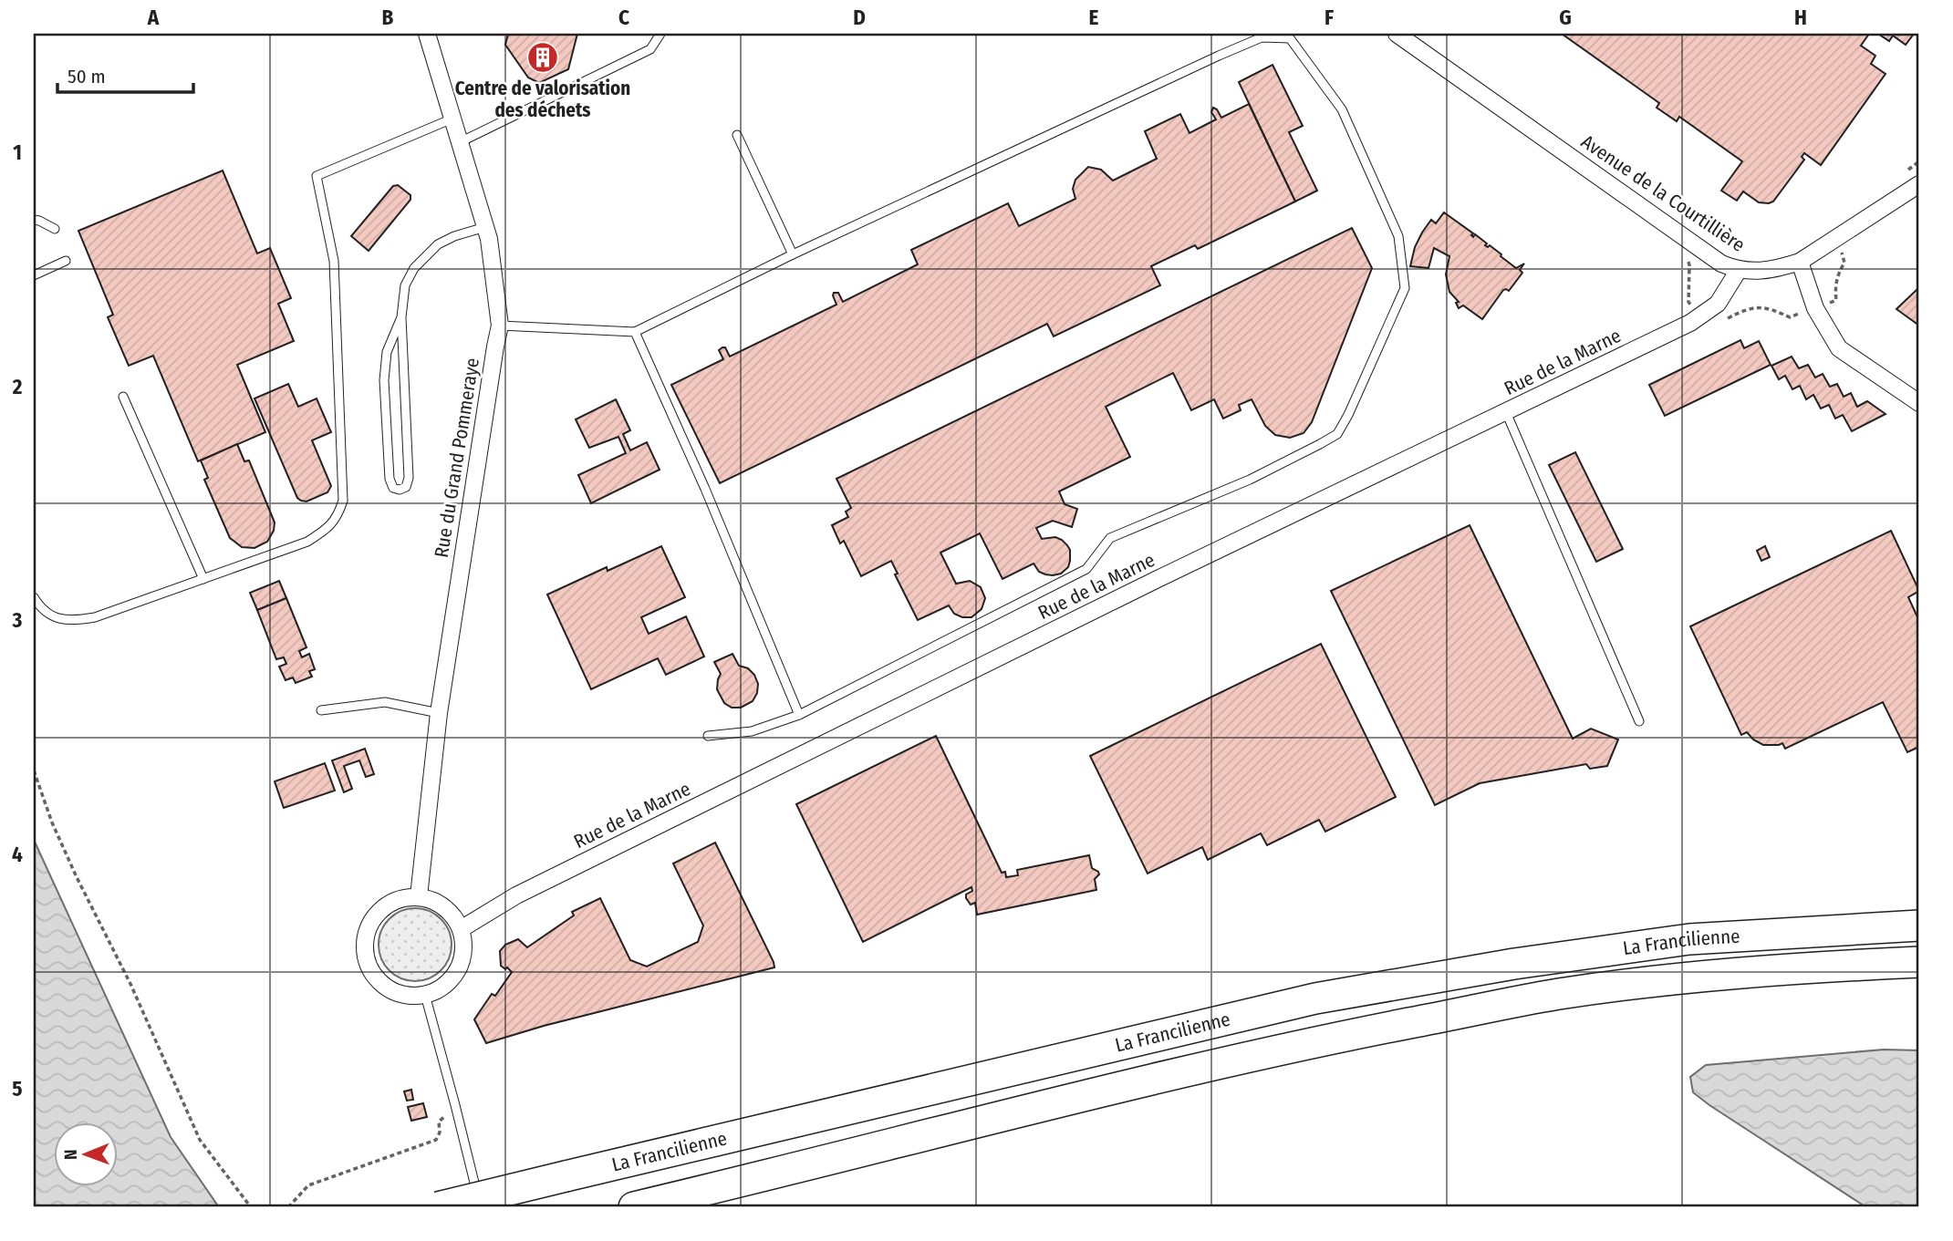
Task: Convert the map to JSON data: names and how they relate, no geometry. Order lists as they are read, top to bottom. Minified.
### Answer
{"streets":{"highway":["La Francilienne"],"street":["Avenue de la Courtillière","Rue de la Marne","Rue du Grand Pommeraye"]},"crossings":[["Avenue de la Courtillière","Rue de la Marne"],["Rue de la Marne","Rue du Grand Pommeraye"]],"places":{"building":["Centre de valorisation des déchets"]},"scale_bar":"50 m","north":"left","grid":{"columns":["A","B","C","D","E","F","G","H"],"rows":["1","2","3","4","5"]}}
